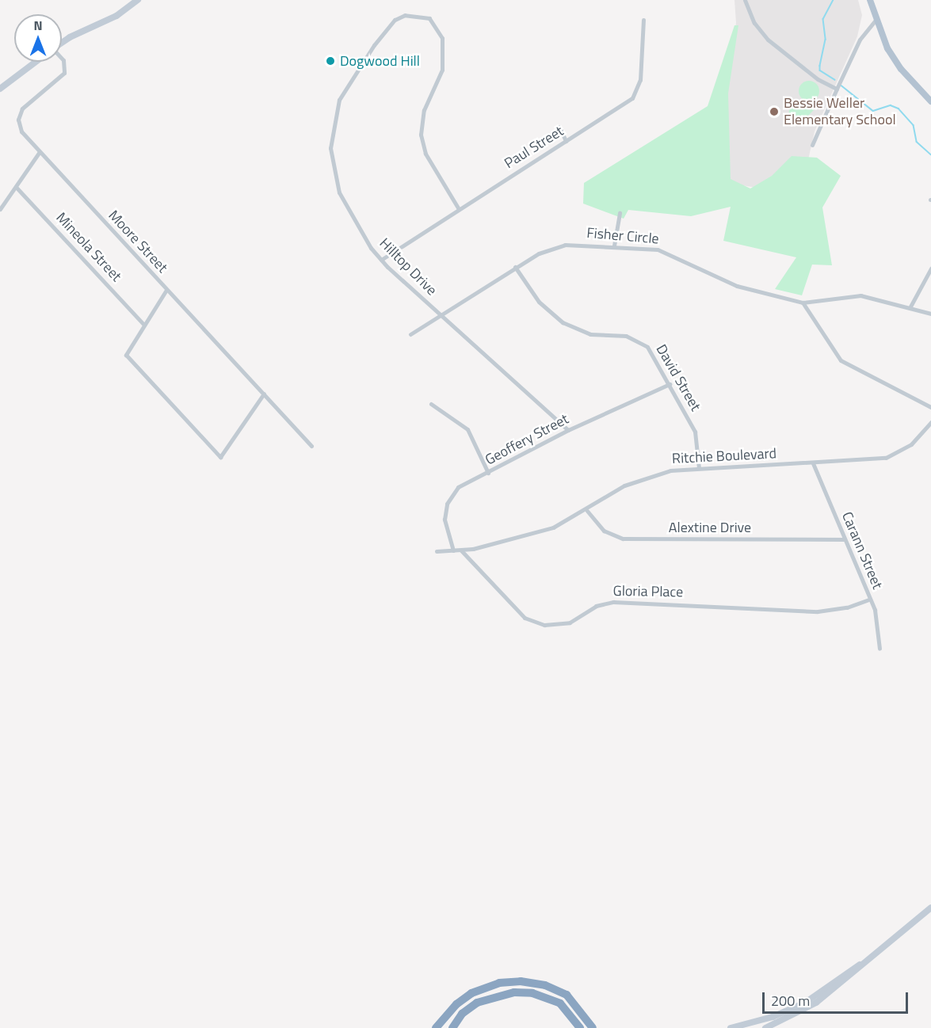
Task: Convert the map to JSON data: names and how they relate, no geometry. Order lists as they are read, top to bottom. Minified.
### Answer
{"streets":{"street":["Paul Street","Fisher Circle","Moore Street","Mineola Street","Hilltop Drive","David Street","Geoffery Street","Ritchie Boulevard","Alextine Drive","Carann Street","Gloria Place"]},"crossings":[["Paul Street","Hilltop Drive"],["Fisher Circle","Hilltop Drive"],["Fisher Circle","David Street"],["Hilltop Drive","Geoffery Street"],["David Street","Geoffery Street"],["David Street","Ritchie Boulevard"],["Geoffery Street","Ritchie Boulevard"],["Ritchie Boulevard","Alextine Drive"],["Ritchie Boulevard","Carann Street"],["Ritchie Boulevard","Gloria Place"],["Alextine Drive","Carann Street"],["Carann Street","Gloria Place"]],"places":["Dogwood Hill","Bessie Weller Elementary School"],"scale_bar":"200 m","north":"top"}
